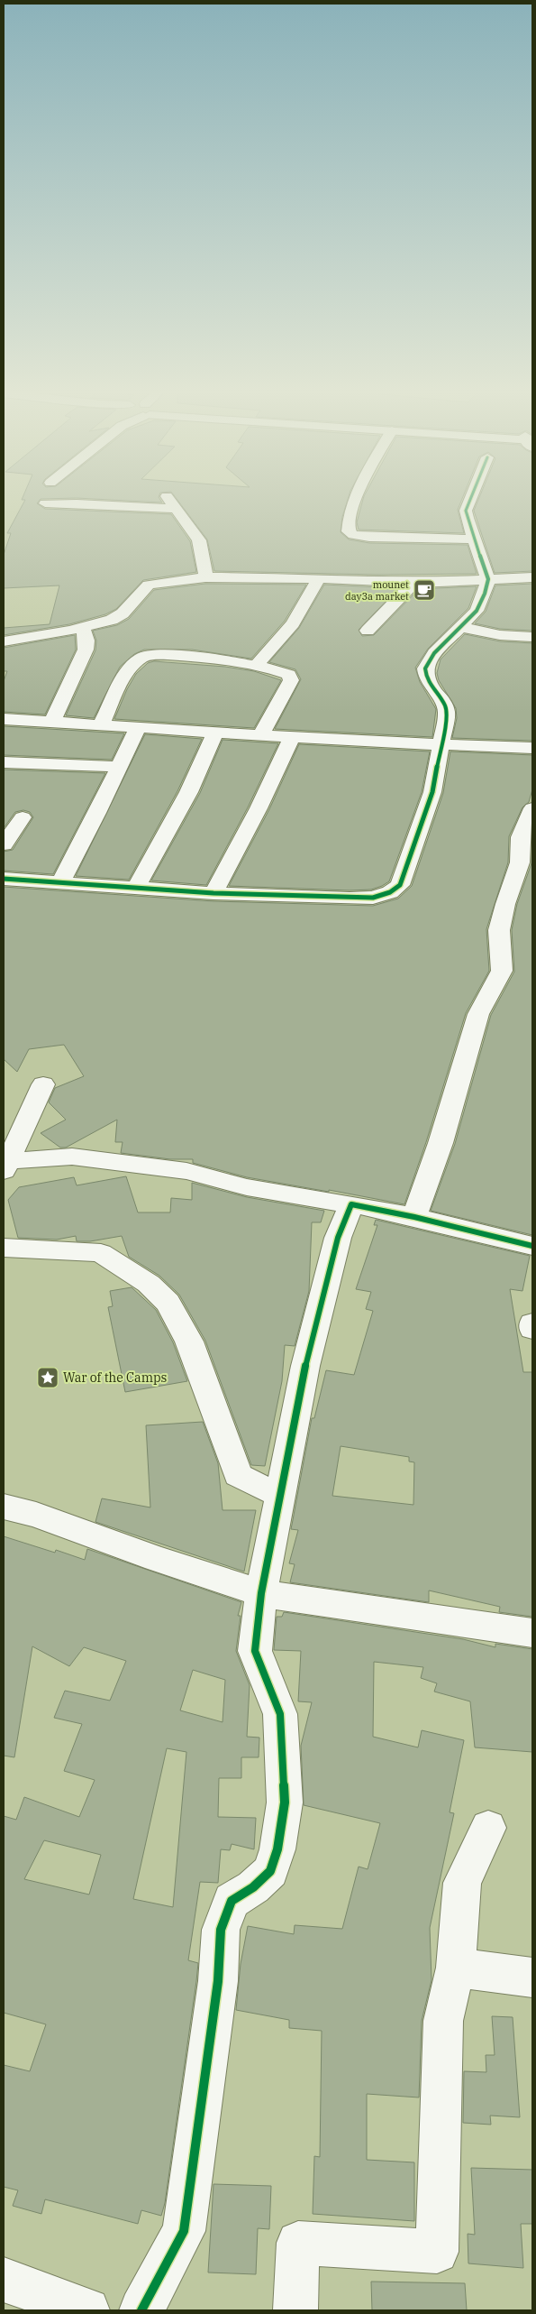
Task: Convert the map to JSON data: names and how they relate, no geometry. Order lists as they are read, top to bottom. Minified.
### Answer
{"places":{"cafe":["mounet day3a market"],"place":["War of the Camps"]}}
